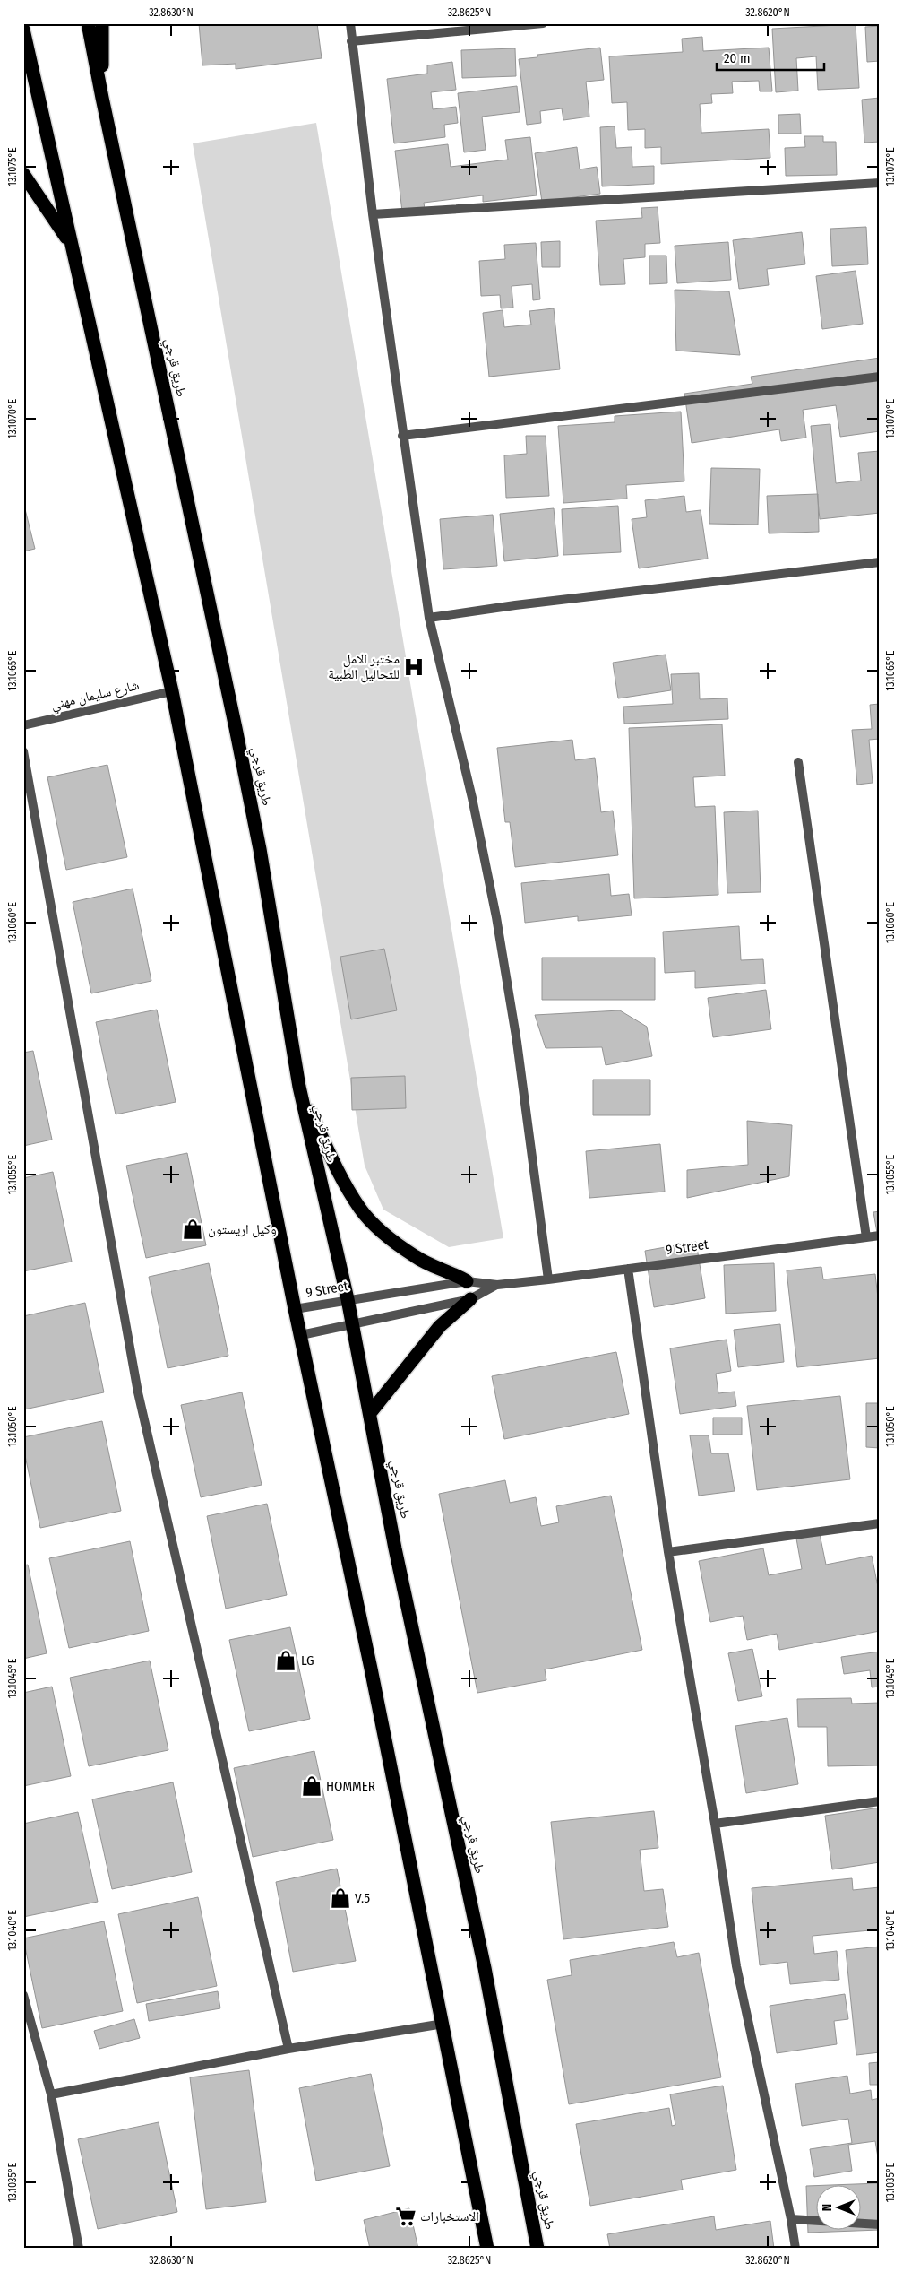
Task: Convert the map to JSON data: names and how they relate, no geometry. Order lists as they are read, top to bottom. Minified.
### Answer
{"streets":{"highway":["طريق قرجي"],"street":["شارع سليمان مهني","9 Street"]},"crossings":[["طريق قرجي","9 Street"]],"places":{"hospital":["مختبر الامل للتحاليل الطبية"],"shop":["وكيل اريستون","LG","HOMMER","V.5"],"supermarket":["الاستخبارات"]},"scale_bar":"20 m","north":"left","coordinates":["32.8630°N","32.8625°N","32.8620°N","13.1075°E","13.1070°E","13.1065°E","13.1060°E","13.1055°E","13.1050°E","13.1045°E","13.1040°E","13.1035°E"]}
